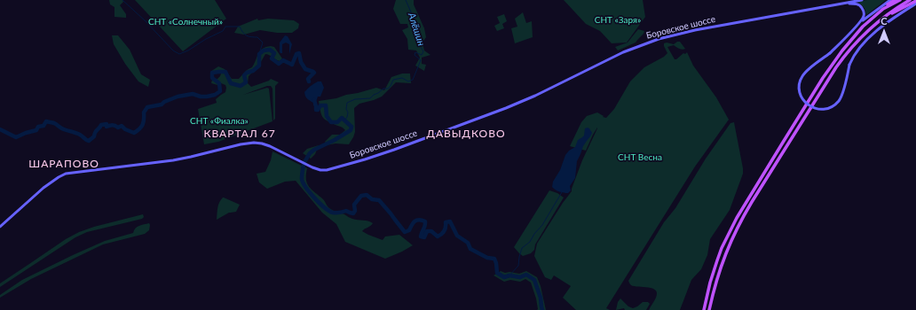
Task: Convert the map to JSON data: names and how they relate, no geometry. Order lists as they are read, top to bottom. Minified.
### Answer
{"streets":{"main road":["Боровское шоссе"]},"districts":["КВАРТАЛ 67","ДАВЫДКОВО","ШАРАПОВО"],"water":["Алёшин"],"parks":["СНТ «Заря»","СНТ «Солнечный»","СНТ «Фиалка»","СНТ Весна"],"north":"top"}
